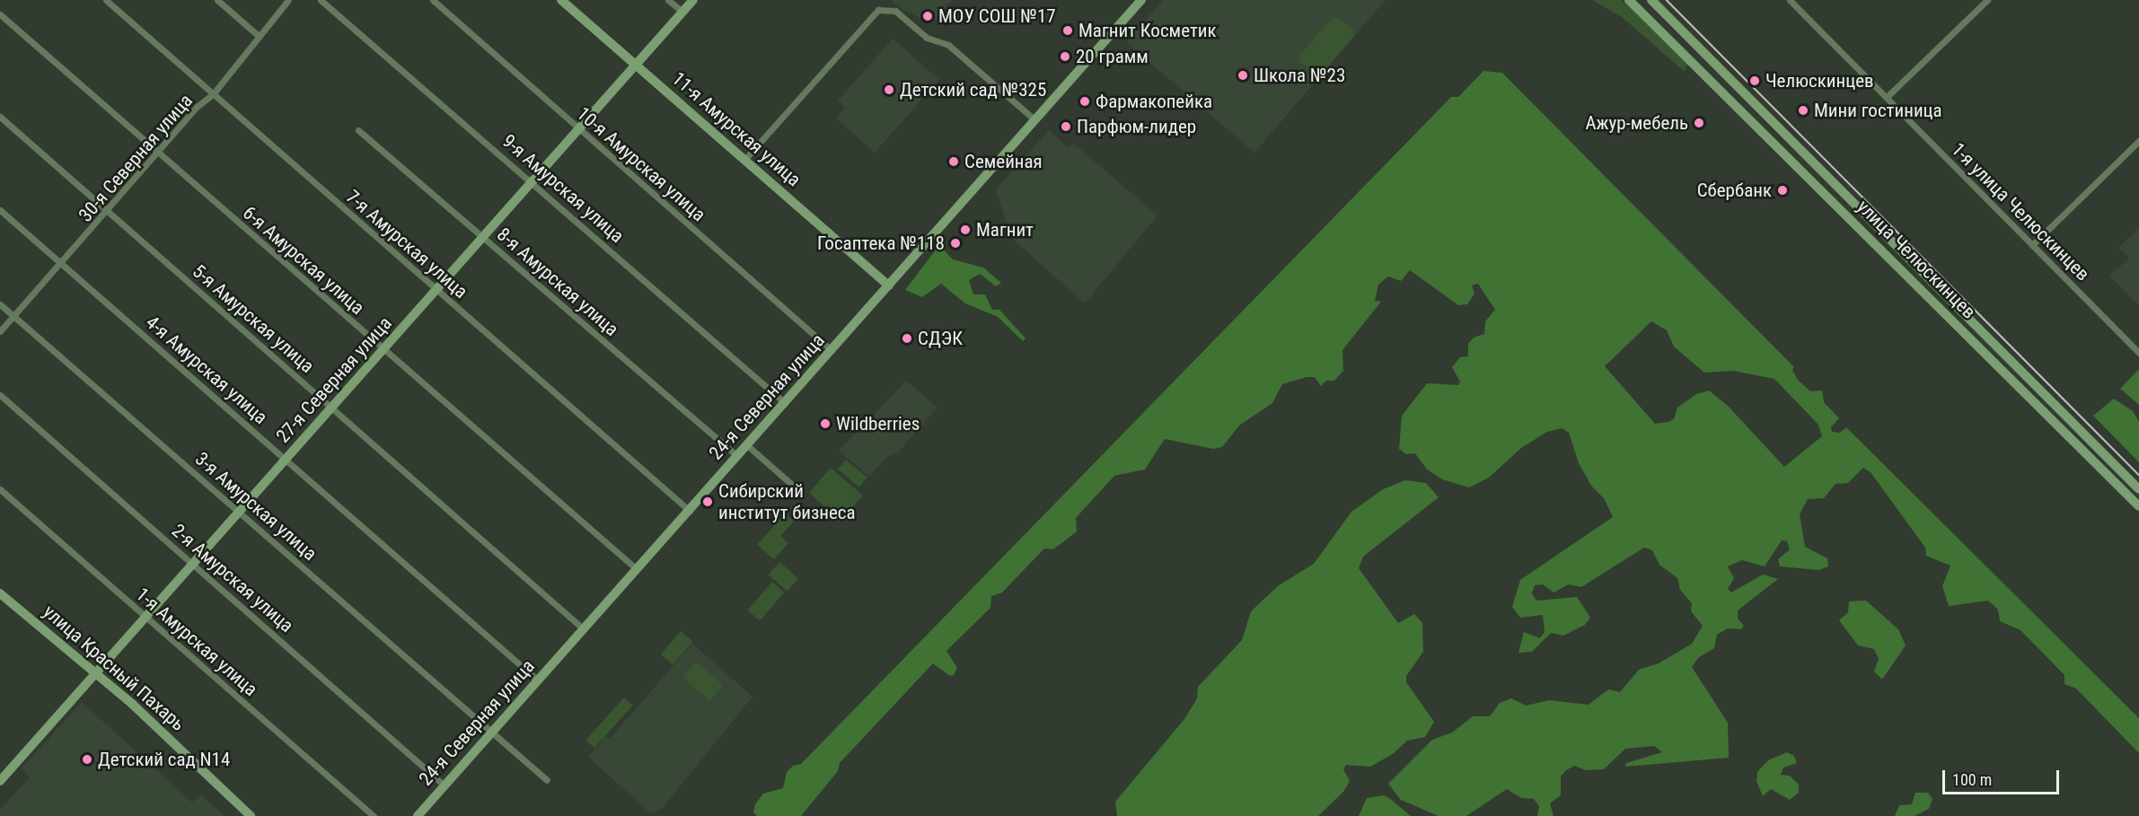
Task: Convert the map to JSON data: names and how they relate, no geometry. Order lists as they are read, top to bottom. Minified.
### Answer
{"streets":{"main road":["11-я Амурская улица","улица Челюскинцев","27-я Северная улица","24-я Северная улица","улица Красный Пахарь"],"street":["30-я Северная улица","10-я Амурская улица","9-я Амурская улица","1-я улица Челюскинцев","7-я Амурская улица","6-я Амурская улица","8-я Амурская улица","5-я Амурская улица","4-я Амурская улица","3-я Амурская улица","2-я Амурская улица","1-я Амурская улица"]},"crossings":[["11-я Амурская улица","27-я Северная улица"],["11-я Амурская улица","24-я Северная улица"],["30-я Северная улица","7-я Амурская улица"],["30-я Северная улица","6-я Амурская улица"],["30-я Северная улица","5-я Амурская улица"],["30-я Северная улица","4-я Амурская улица"],["30-я Северная улица","3-я Амурская улица"],["10-я Амурская улица","27-я Северная улица"],["10-я Амурская улица","24-я Северная улица"],["9-я Амурская улица","27-я Северная улица"],["9-я Амурская улица","24-я Северная улица"],["7-я Амурская улица","27-я Северная улица"],["7-я Амурская улица","24-я Северная улица"],["6-я Амурская улица","27-я Северная улица"],["6-я Амурская улица","24-я Северная улица"],["8-я Амурская улица","27-я Северная улица"],["8-я Амурская улица","24-я Северная улица"],["5-я Амурская улица","27-я Северная улица"],["5-я Амурская улица","24-я Северная улица"],["4-я Амурская улица","27-я Северная улица"],["4-я Амурская улица","24-я Северная улица"],["27-я Северная улица","3-я Амурская улица"],["27-я Северная улица","2-я Амурская улица"],["27-я Северная улица","1-я Амурская улица"],["27-я Северная улица","улица Красный Пахарь"],["24-я Северная улица","3-я Амурская улица"],["24-я Северная улица","2-я Амурская улица"]],"places":["МОУ СОШ №17","Магнит Косметик","20 грамм","Школа №23","Челюскинцев","Детский сад №325","Фармакопейка","Мини гостиница","Ажур-мебель","Парфюм-лидер","Семейная","Сбербанк","Магнит","Госаптека №118","СДЭК","Wildberries","Сибирский институт бизнеса","Детский сад N14"],"scale_bar":"100 m"}
